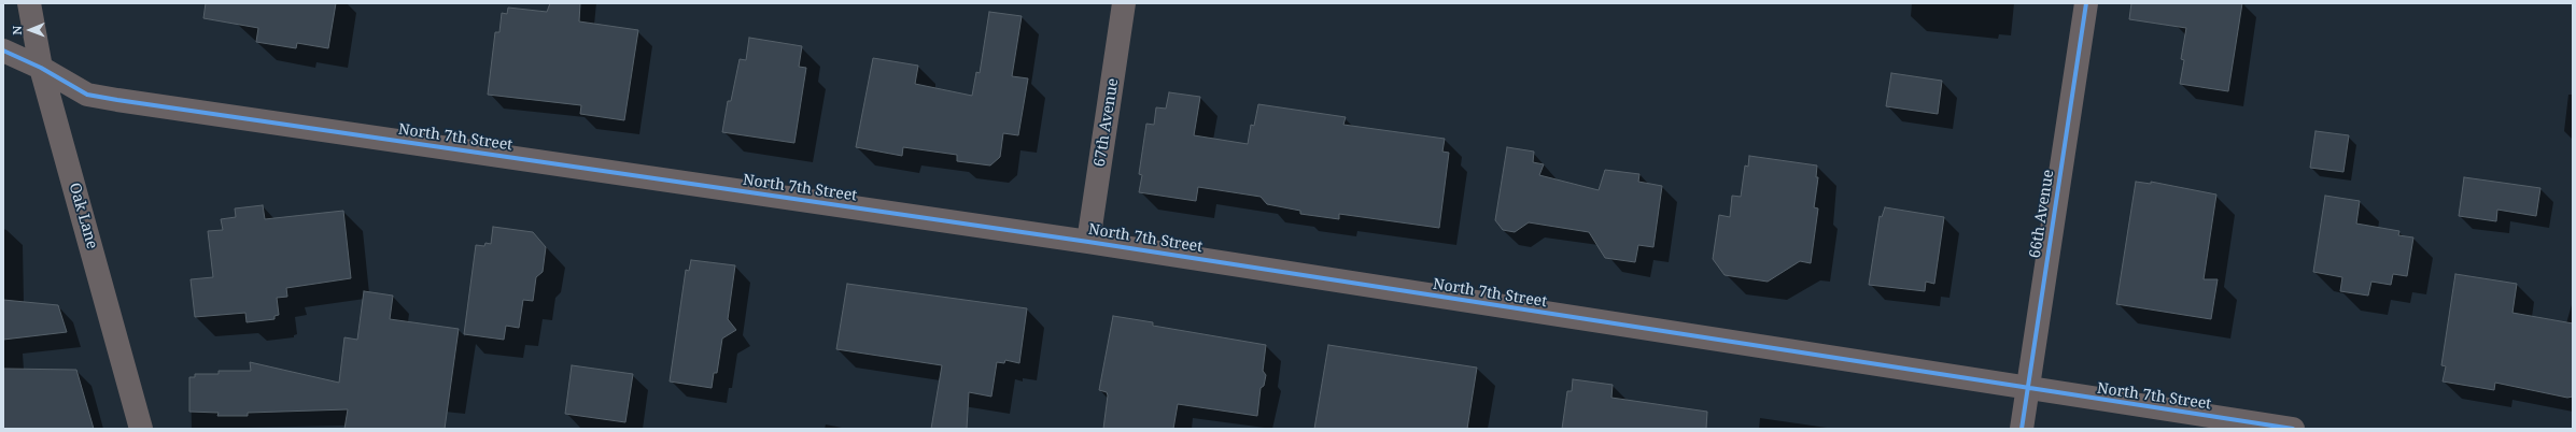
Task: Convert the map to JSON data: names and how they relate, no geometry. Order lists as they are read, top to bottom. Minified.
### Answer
{"streets":{"street":["67th Avenue","North 7th Street","66th Avenue","Oak Lane"]},"crossings":[["67th Avenue","North 7th Street"],["North 7th Street","66th Avenue"],["North 7th Street","Oak Lane"]],"north":"left"}
